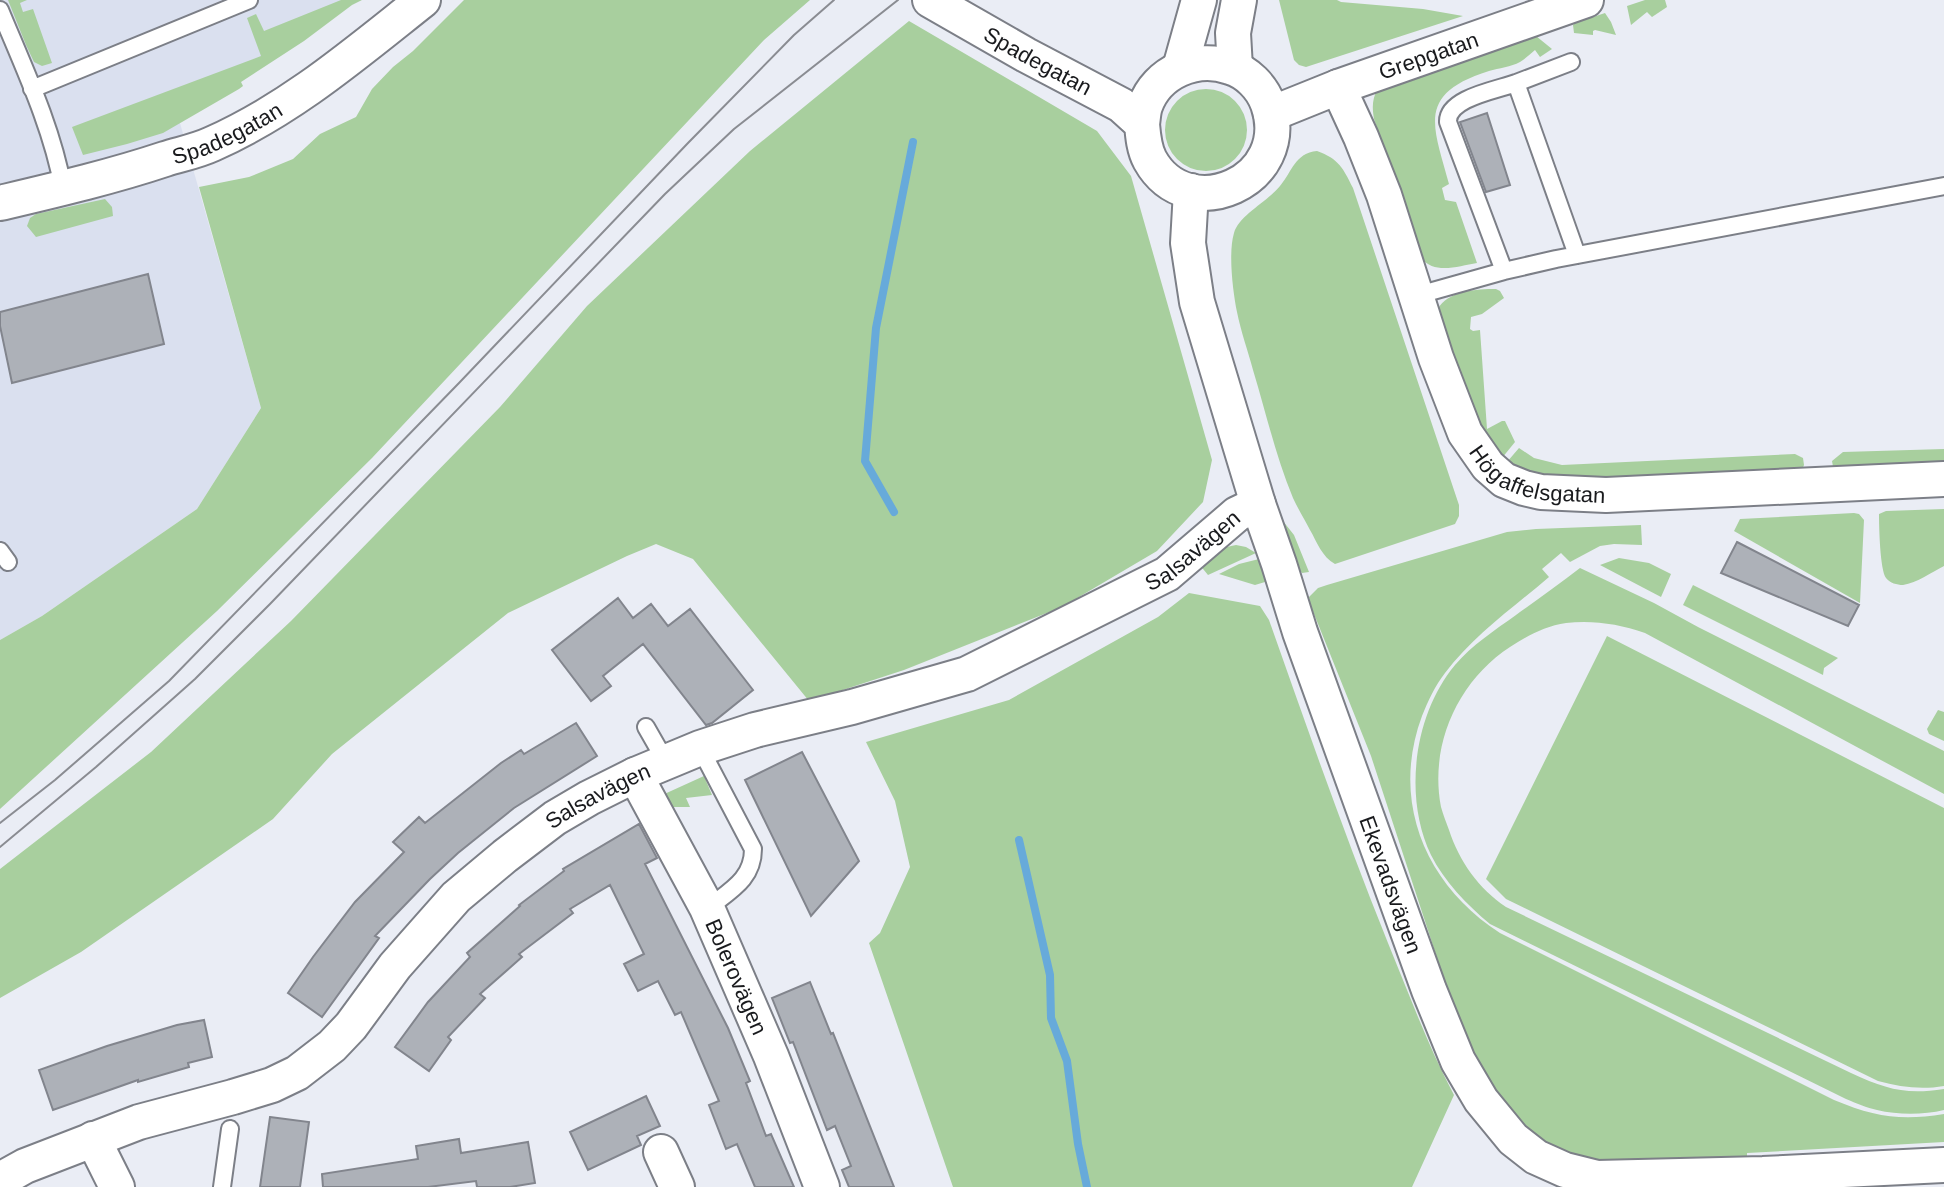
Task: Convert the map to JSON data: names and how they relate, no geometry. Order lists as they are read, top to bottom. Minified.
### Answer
{"streets":{"street":["Grepgatan","Spadegatan","Högaffelsgatan","Salsavägen","Ekevadsvägen","Bolerovägen"]},"crossings":[["Grepgatan","Spadegatan"],["Grepgatan","Högaffelsgatan"],["Grepgatan","Ekevadsvägen"],["Spadegatan","Ekevadsvägen"],["Salsavägen","Ekevadsvägen"],["Salsavägen","Bolerovägen"]]}
